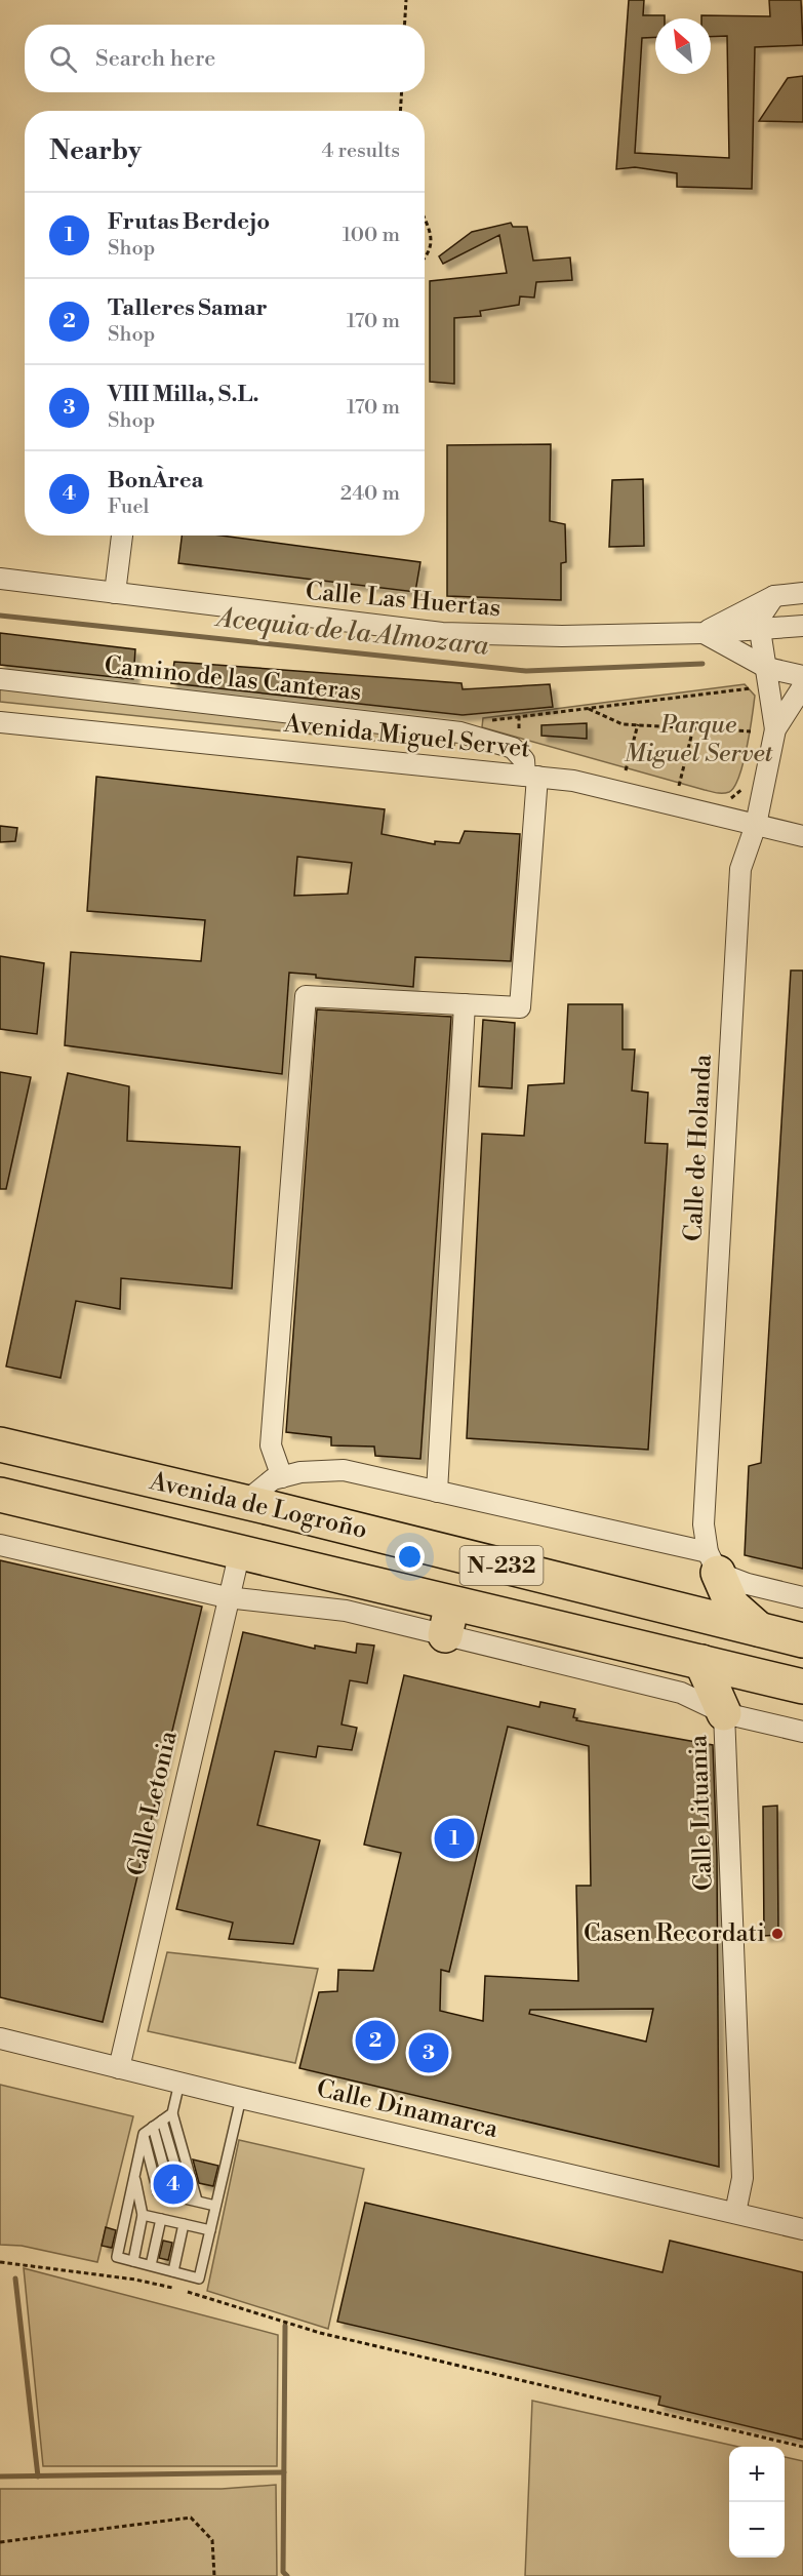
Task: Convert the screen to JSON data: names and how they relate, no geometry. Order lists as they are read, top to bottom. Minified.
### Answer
{"streets":{"highway":["Avenida de Logroño","N-232"],"street":["Calle Las Huertas","Camino de las Canteras","Avenida Miguel Servet","Calle de Holanda","Calle Letonia","Calle Lituania","Calle Dinamarca"]},"crossings":[["Calle Las Huertas","Calle de Holanda"],["Camino de las Canteras","Avenida Miguel Servet"],["Avenida Miguel Servet","Calle de Holanda"],["Avenida de Logroño","Calle Letonia"],["Calle Letonia","Calle Dinamarca"],["Calle Lituania","Calle Dinamarca"]],"water":["Acequia de la Almozara"],"parks":["Parque Miguel Servet"],"places":["Casen Recordati"],"north":"top left","page":{"search":"Search here","heading":["Nearby","4 results"],"list":[{"mark":"1","name":"Frutas Berdejo","note":"Shop","value":"100 m"},{"mark":"2","name":"Talleres Samar","note":"Shop","value":"170 m"},{"mark":"3","name":"VIII Milla, S.L.","note":"Shop","value":"170 m"},{"mark":"4","name":"BonÀrea","note":"Fuel","value":"240 m"}],"pins":["1","2","3","4"],"map_buttons":["+","−"]}}
